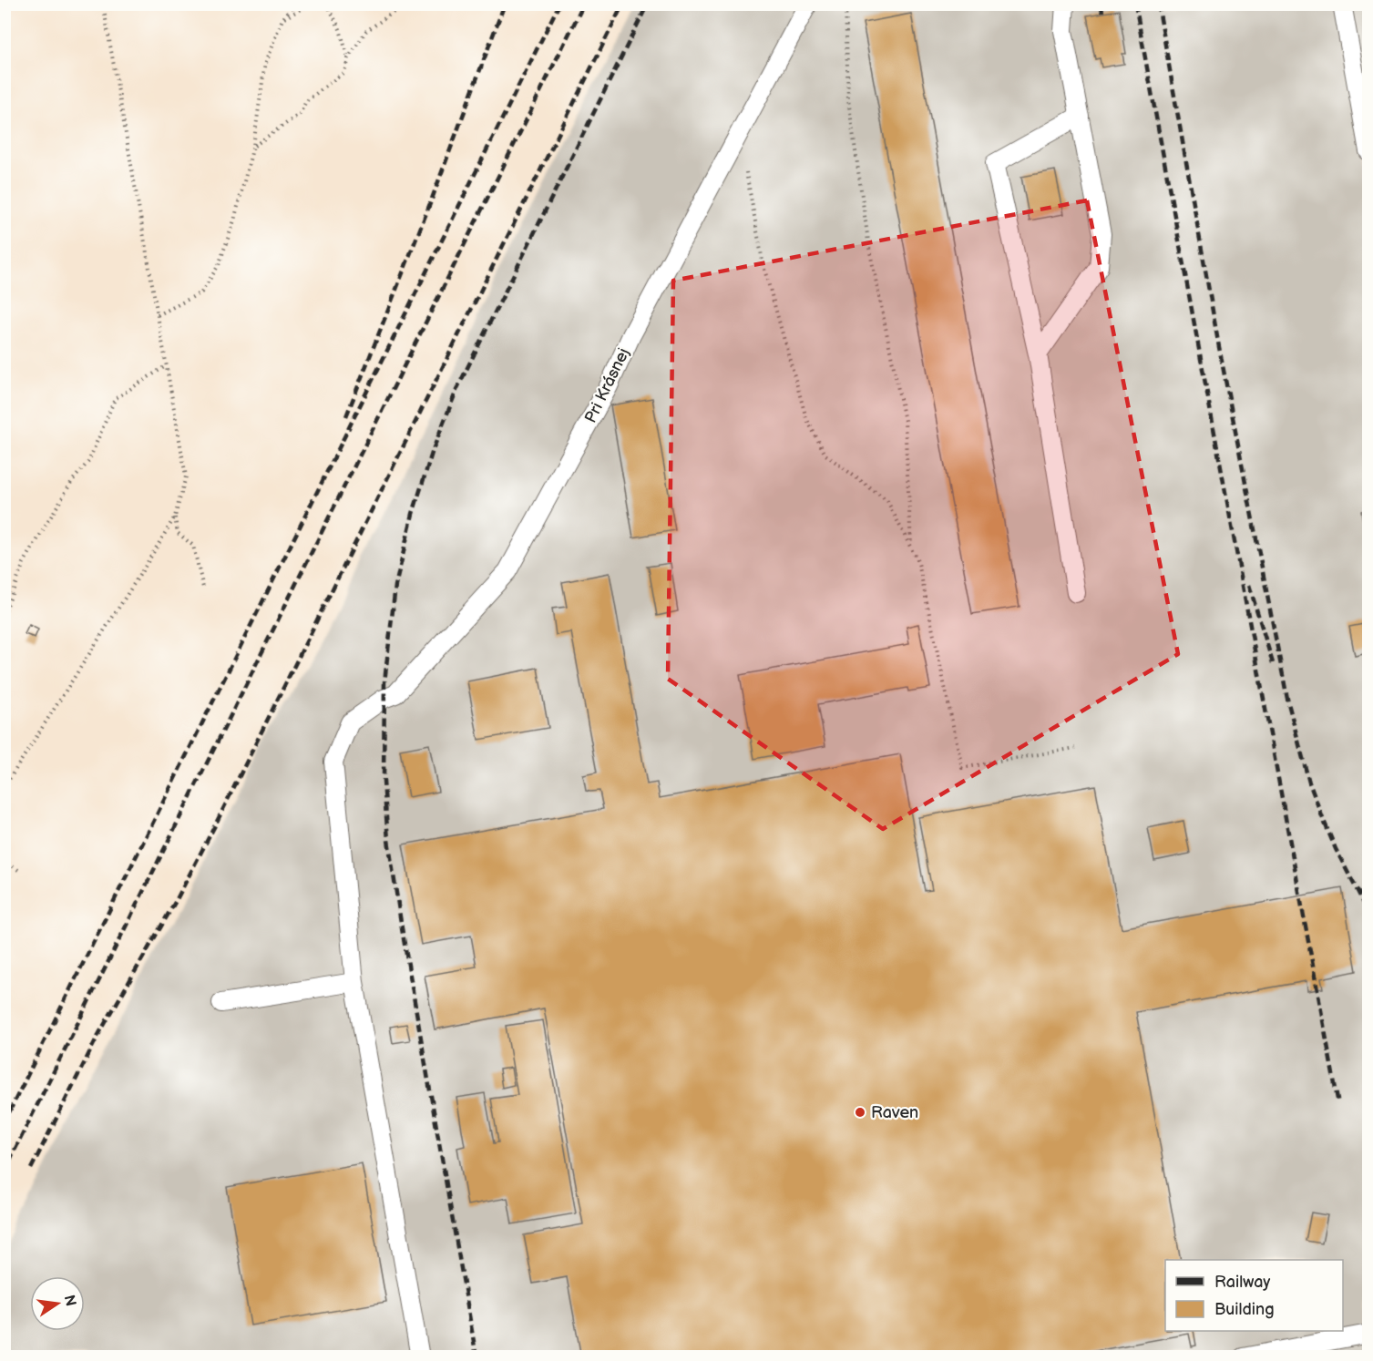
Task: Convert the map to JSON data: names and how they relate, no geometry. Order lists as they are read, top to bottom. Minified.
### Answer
{"streets":{"lane":["Pri Krásnej"]},"places":["Raven"],"legend":["Railway","Building"],"north":"right"}
